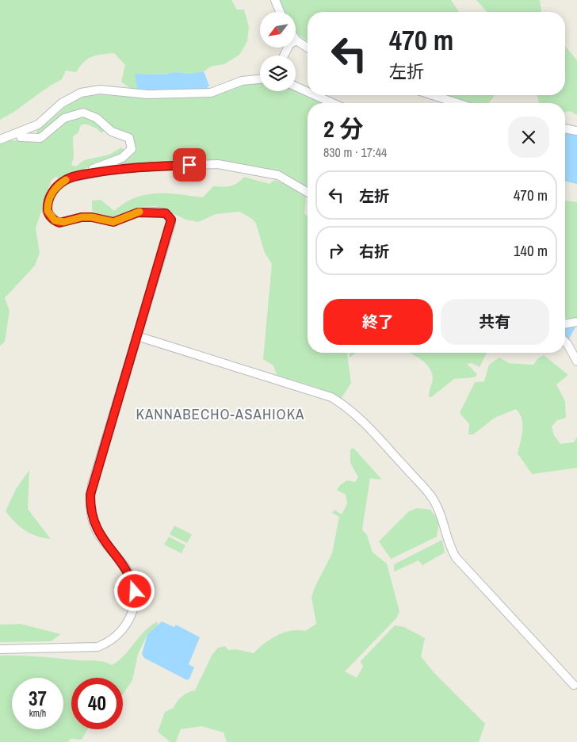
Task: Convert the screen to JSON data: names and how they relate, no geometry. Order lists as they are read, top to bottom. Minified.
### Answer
{"districts":["KANNABECHO-ASAHIOKA"],"north":"bottom left","page":{"turn":["470 m","左折"],"heading":["2 分","830 m · 17:44"],"list":[{"name":"左折","value":"470 m"},{"name":"右折","value":"140 m"}],"buttons":["終了","共有"],"speed":"37 km/h","limit":"40"}}
